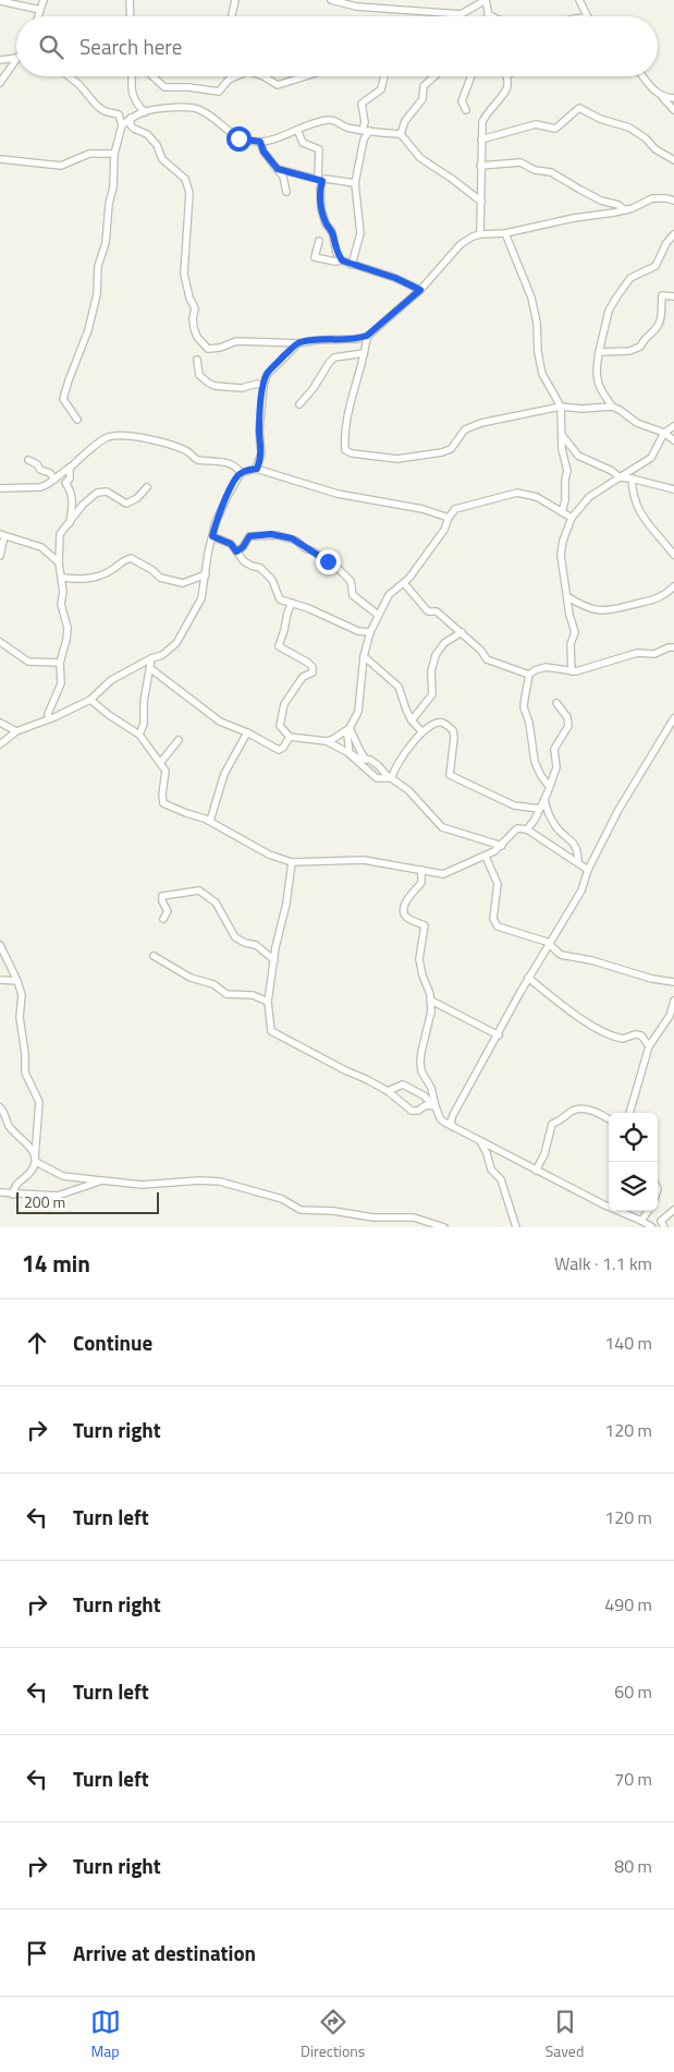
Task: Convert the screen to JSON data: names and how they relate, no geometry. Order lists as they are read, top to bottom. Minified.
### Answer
{"scale_bar":"200 m","page":{"search":"Search here","scale":"200 m","heading":["14 min","Walk · 1.1 km"],"list":[["Continue","140 m"],["Turn right","120 m"],["Turn left","120 m"],["Turn right","490 m"],["Turn left","60 m"],["Turn left","70 m"],["Turn right","80 m"],"Arrive at destination"],"nav":["Map","Directions","Saved"]}}
